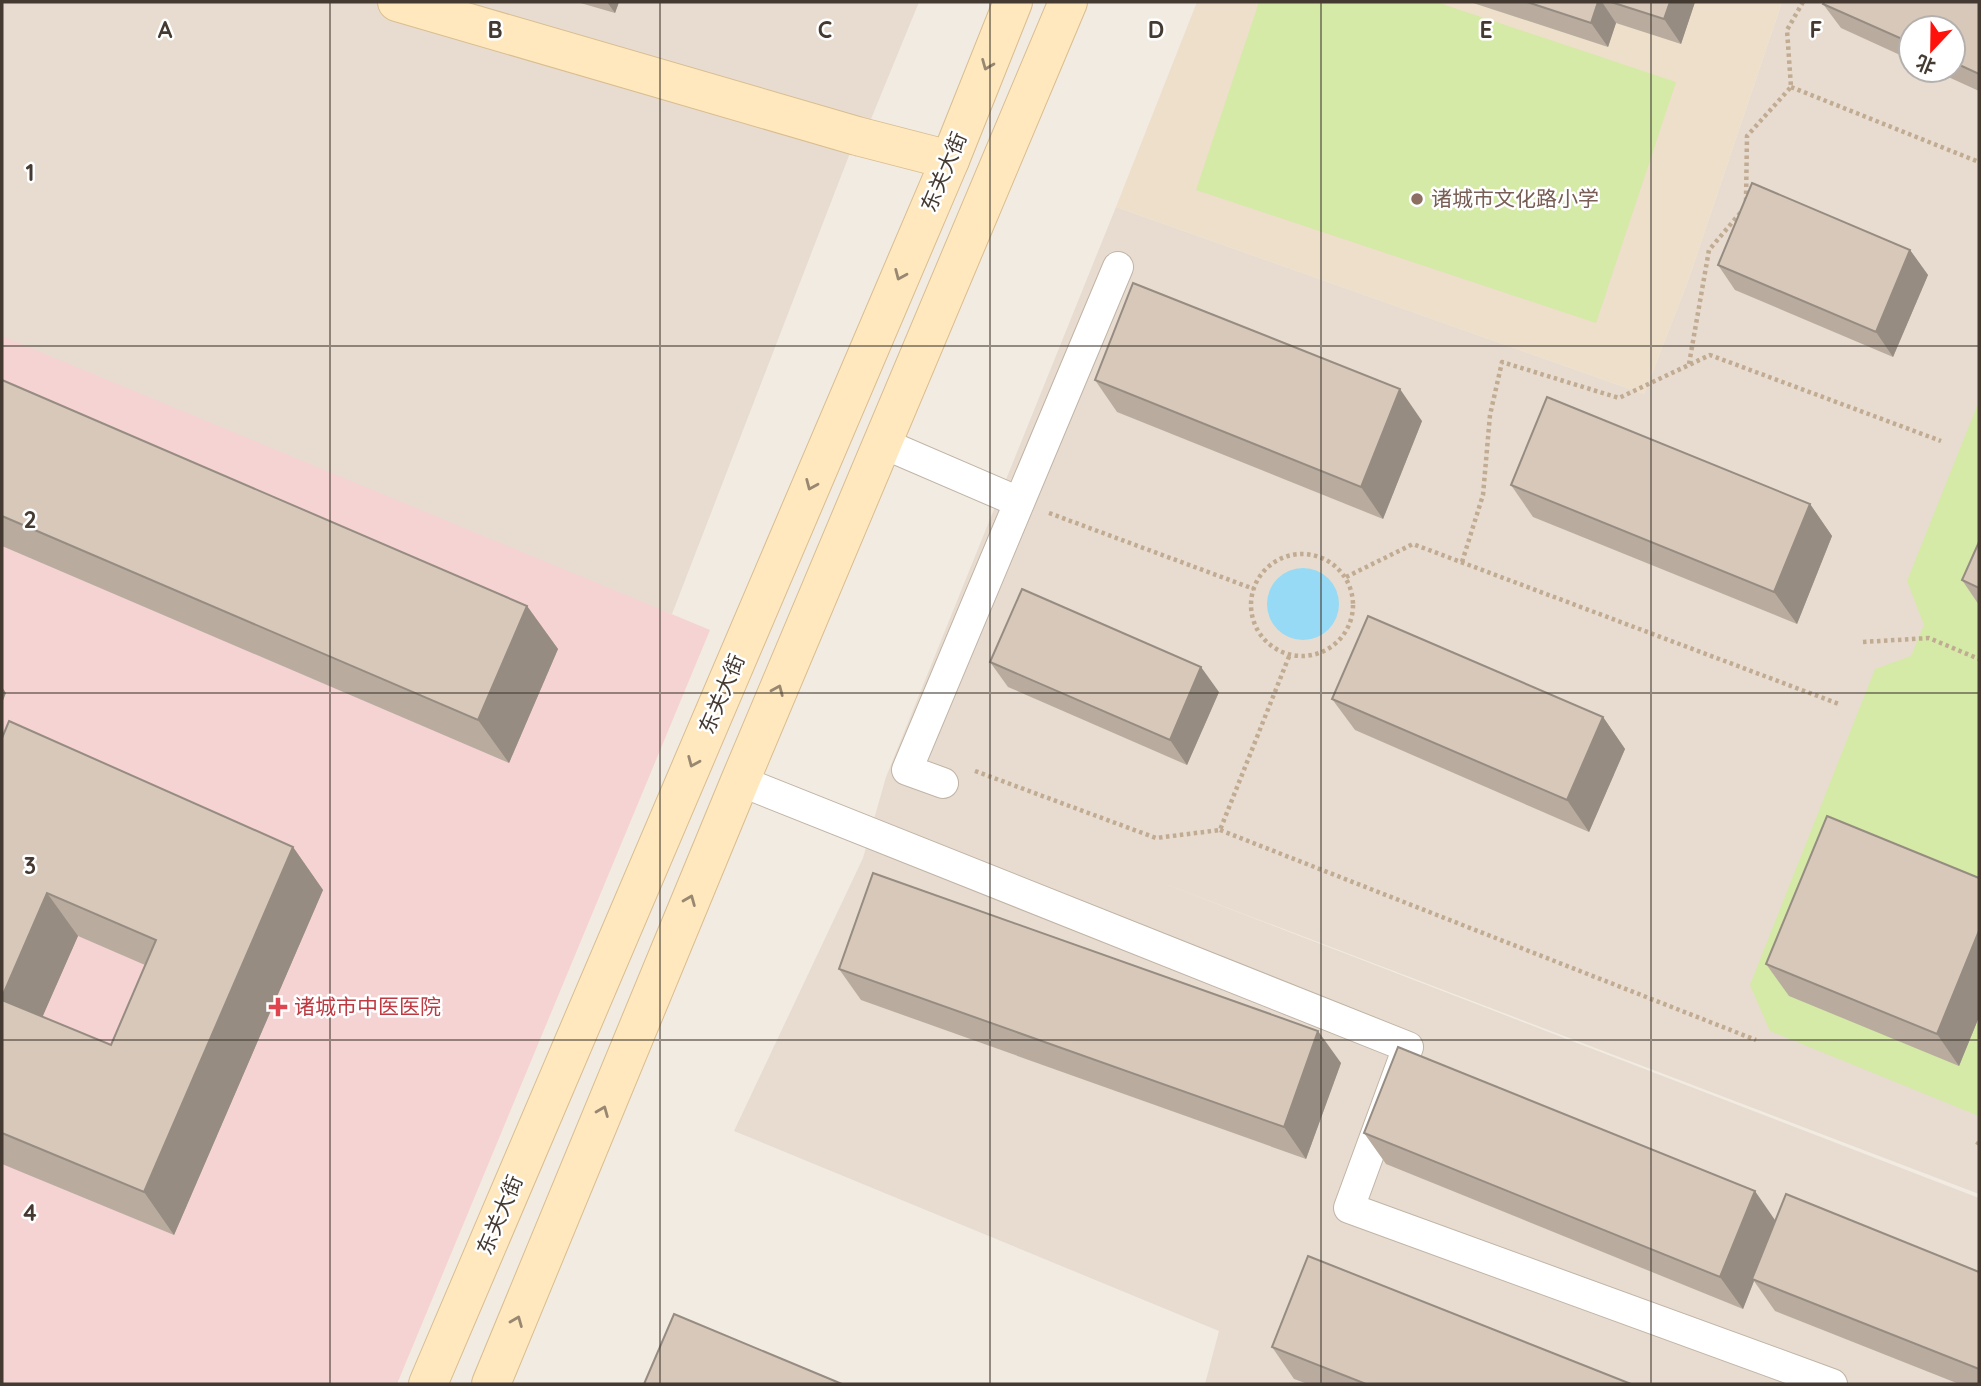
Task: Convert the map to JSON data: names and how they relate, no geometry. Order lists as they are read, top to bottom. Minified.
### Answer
{"streets":{"main road":["东关大街"]},"places":{"other":["诸城市文化路小学"],"health":["诸城市中医医院"]},"north":"bottom","grid":{"columns":["A","B","C","D","E","F"],"rows":["1","2","3","4"]}}
